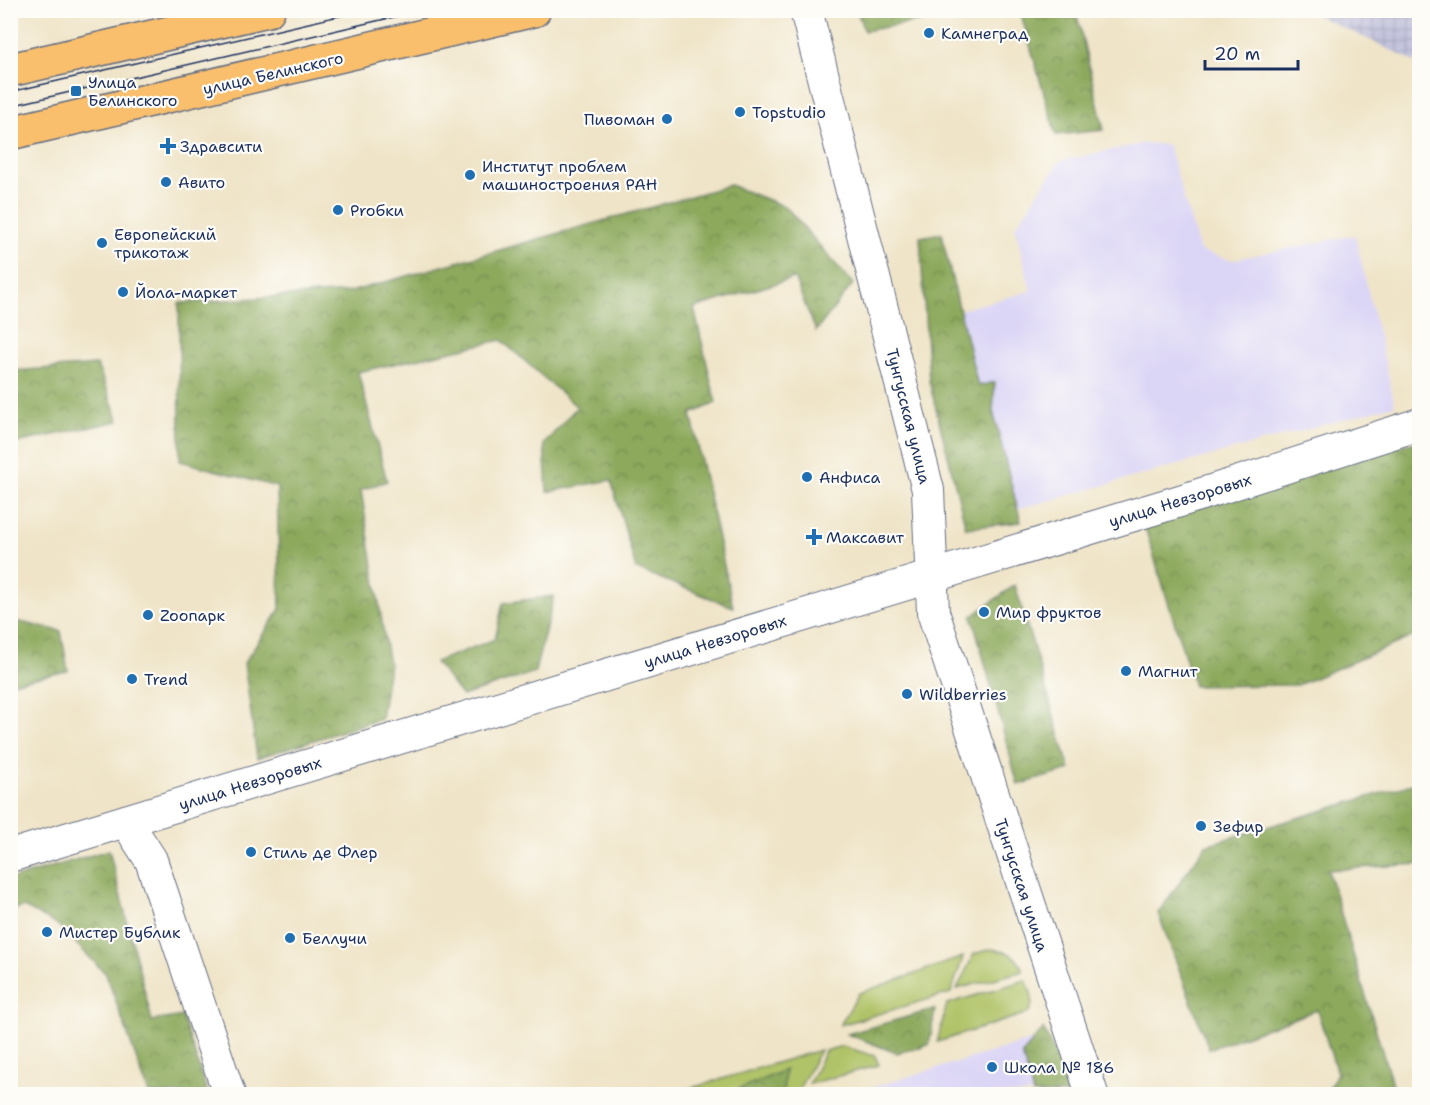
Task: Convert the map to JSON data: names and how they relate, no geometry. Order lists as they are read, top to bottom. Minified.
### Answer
{"streets":{"main road":["улица Белинского"],"street":["Тунгусская улица","улица Невзоровых"]},"crossings":[["Тунгусская улица","улица Невзоровых"]],"places":{"other":["Камнеград","Topstudio","Пивоман","Институт проблем машиностроения РАН","Авито","Proбки","Европейский трикотаж","Йола-маркет","Анфиса","Мир фруктов","Zooпарк","Магнит","Trend","Wildberries","Зефир","Стиль де Флер","Мистер Бублик","Беллучи","Школа № 186"],"transit":["Улица Белинского"],"health":["Здравсити","Максавит"]},"scale_bar":"20 m"}
